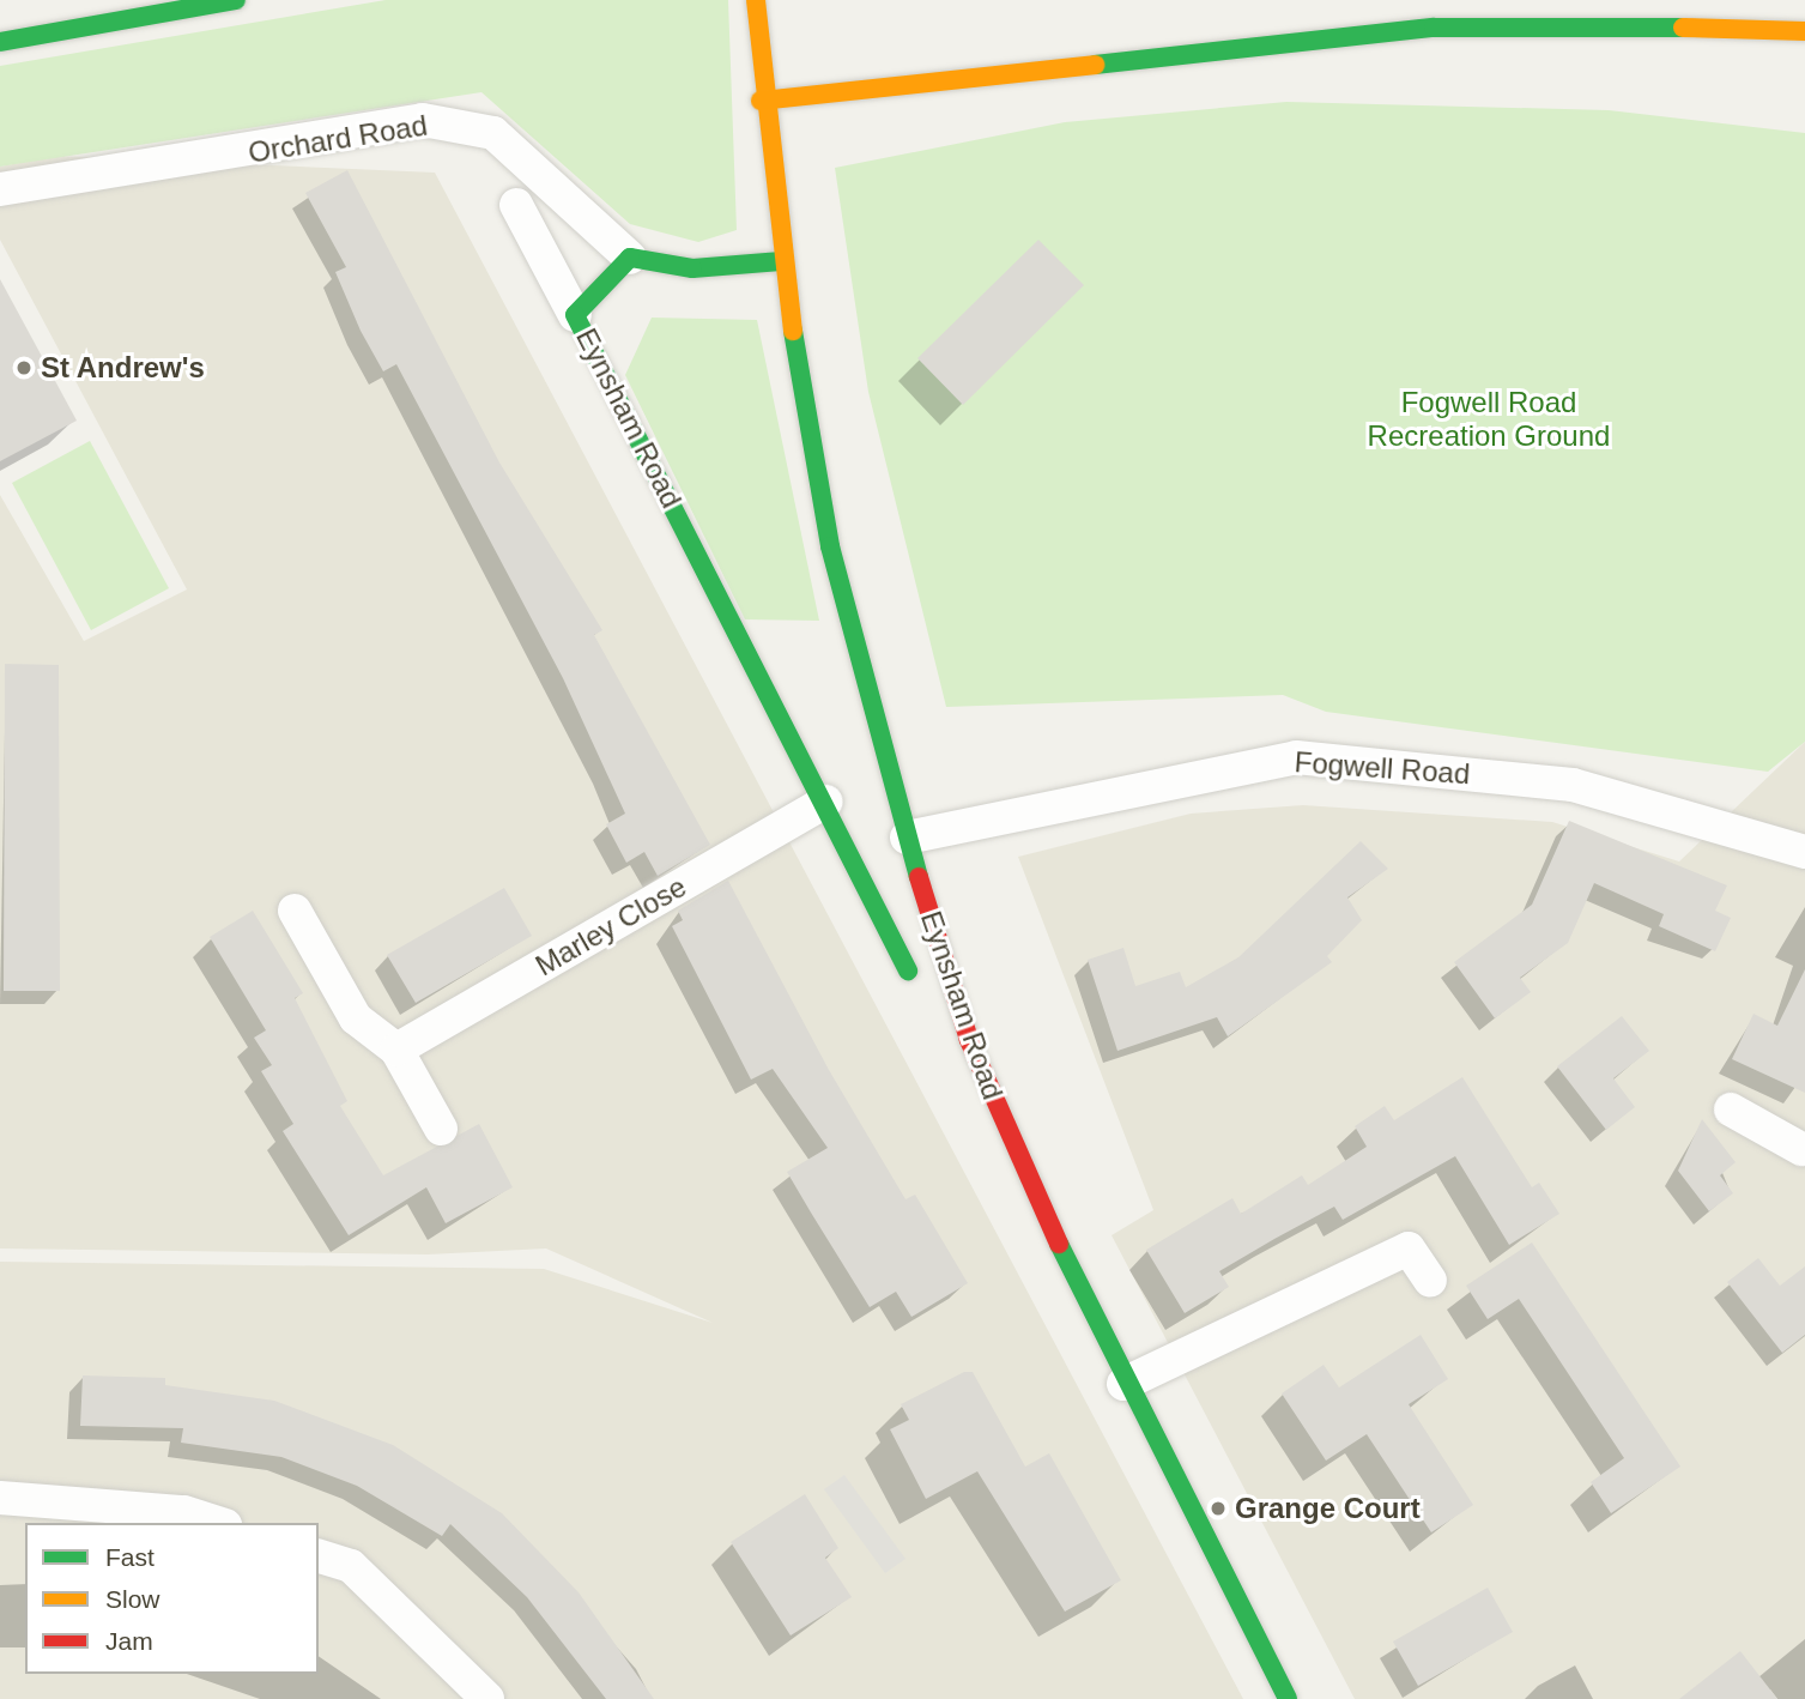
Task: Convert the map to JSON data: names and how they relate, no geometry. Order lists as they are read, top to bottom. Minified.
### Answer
{"streets":{"main road":["Eynsham Road"],"street":["Orchard Road","Fogwell Road","Marley Close"]},"crossings":[["Orchard Road","Eynsham Road"],["Eynsham Road","Fogwell Road"],["Eynsham Road","Marley Close"]],"parks":["Fogwell Road Recreation Ground"],"places":["St Andrew's","Grange Court"],"legend":["Fast","Slow","Jam"]}
